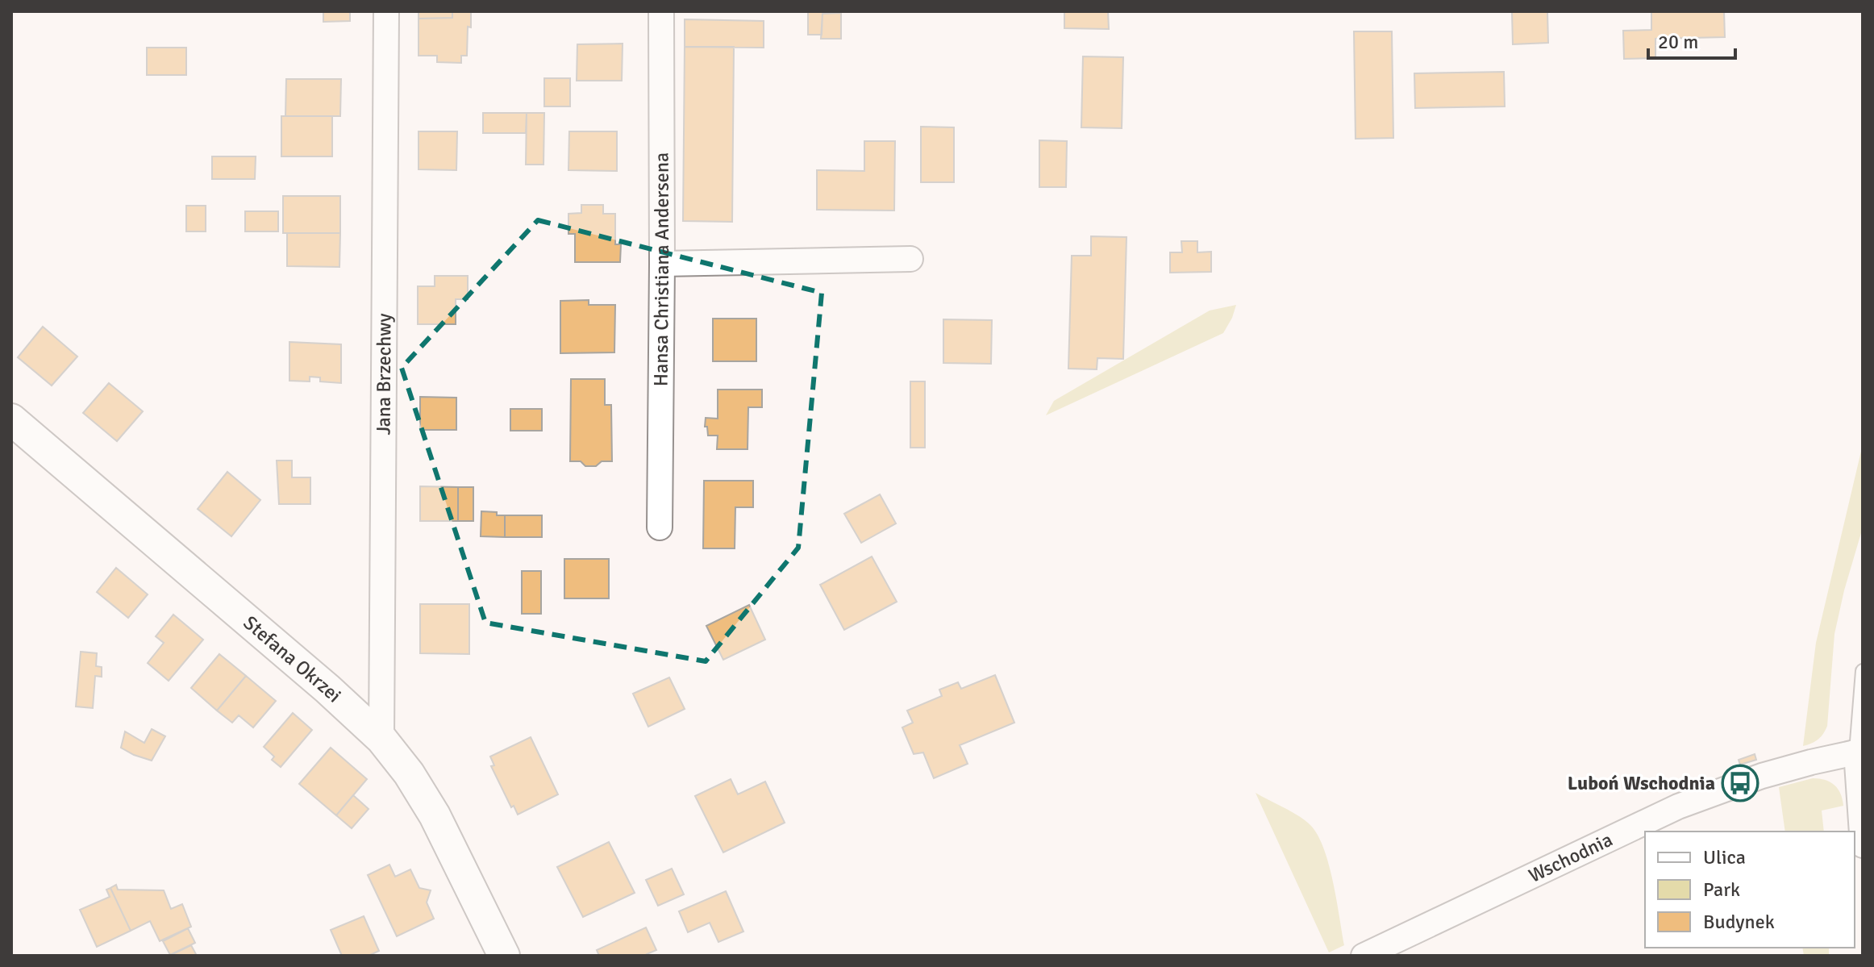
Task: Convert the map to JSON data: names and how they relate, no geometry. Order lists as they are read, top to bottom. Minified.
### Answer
{"streets":{"street":["Hansa Christiana Andersena","Jana Brzechwy","Stefana Okrzei","Wschodnia"]},"crossings":[["Jana Brzechwy","Stefana Okrzei"]],"places":{"bus stop":["Luboń Wschodnia"]},"legend":["Ulica","Park","Budynek"],"scale_bar":"20 m"}
